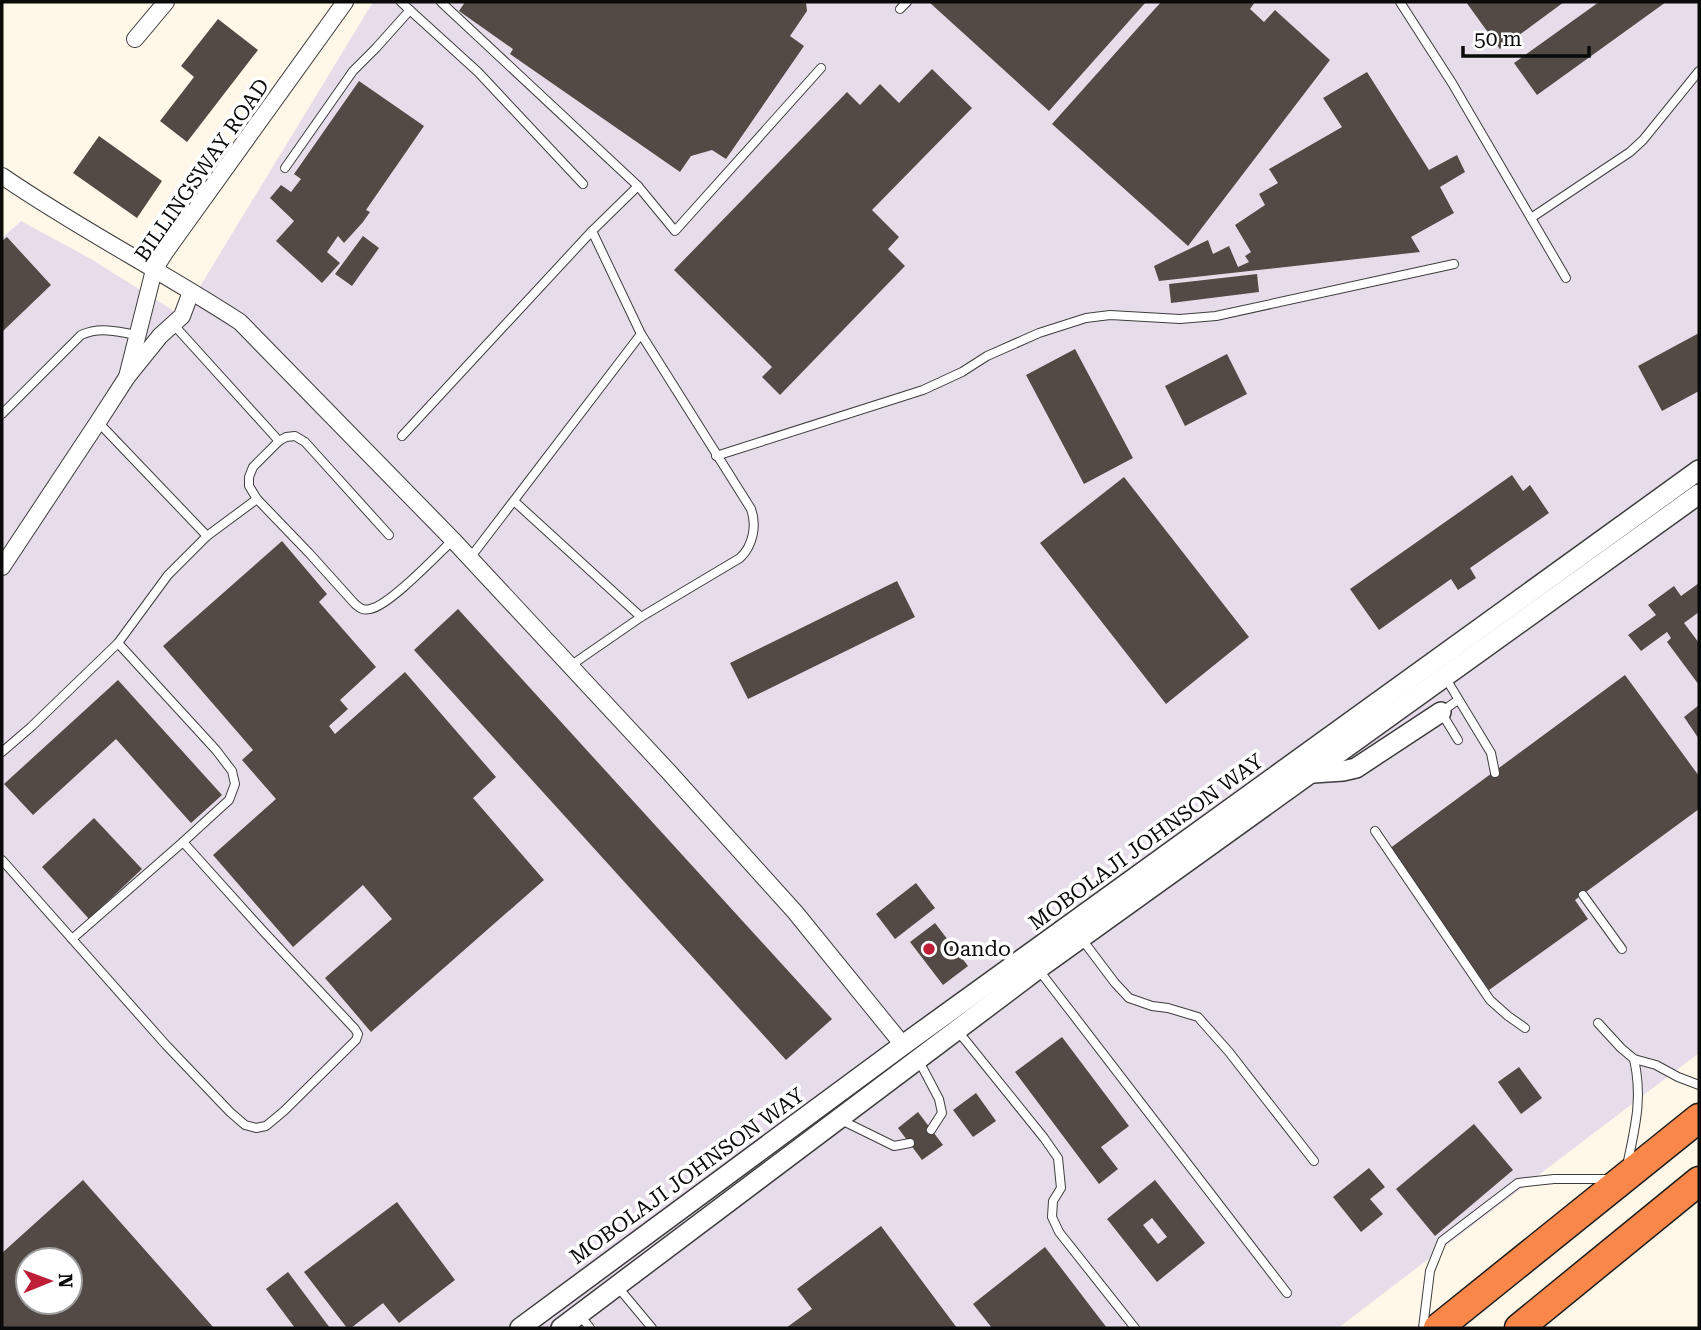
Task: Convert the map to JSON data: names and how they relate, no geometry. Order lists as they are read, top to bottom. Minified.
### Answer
{"streets":{"street":["BILLINGSWAY ROAD","MOBOLAJI JOHNSON WAY"]},"places":["Oando"],"scale_bar":"50 m","north":"right"}
